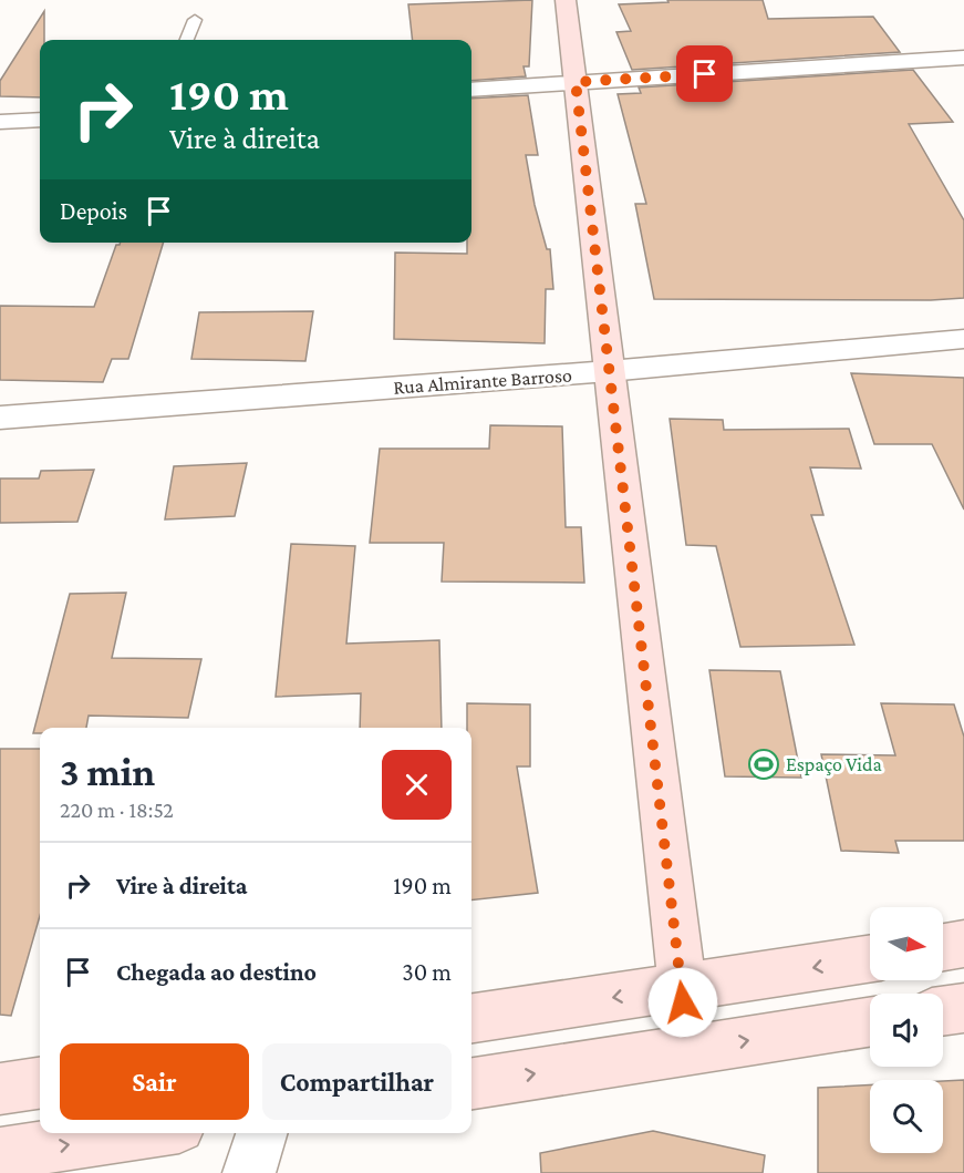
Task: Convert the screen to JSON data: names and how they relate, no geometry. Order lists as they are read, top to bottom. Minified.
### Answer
{"streets":{"street":["Rua Almirante Barroso"]},"places":{"sports":["Espaço Vida"]},"north":"right","page":{"turn":["190 m","Vire à direita"],"then":"Depois","heading":["3 min","220 m · 18:52"],"list":[{"name":"Vire à direita","value":"190 m"},{"name":"Chegada ao destino","value":"30 m"}],"buttons":["Sair","Compartilhar"]}}
